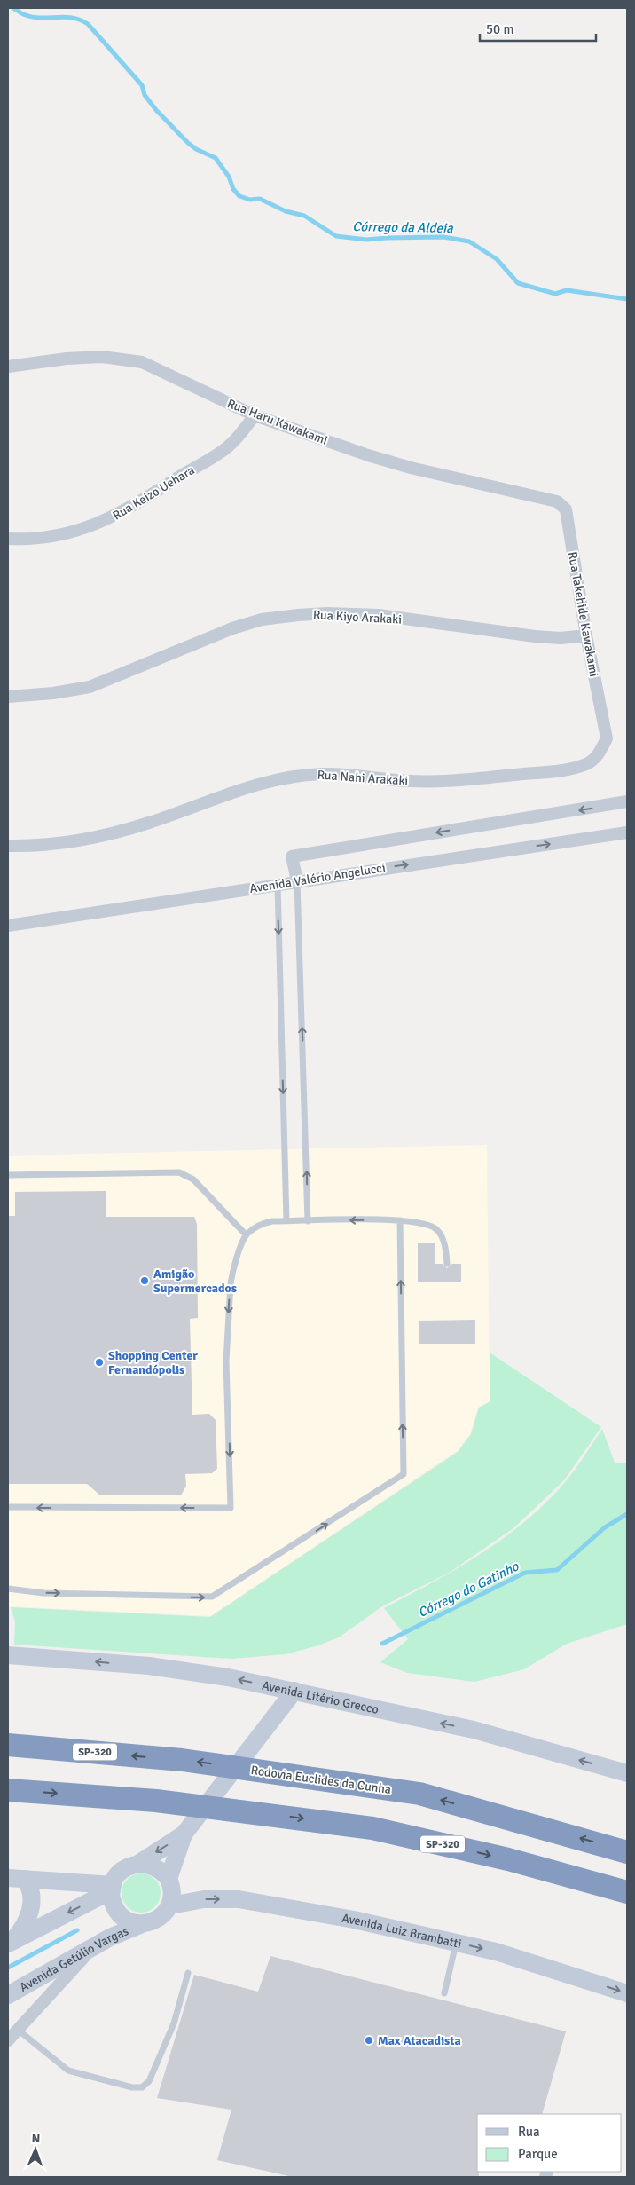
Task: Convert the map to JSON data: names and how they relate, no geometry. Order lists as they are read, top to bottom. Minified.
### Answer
{"streets":{"highway":["SP-320","Rodovia Euclides da Cunha"],"main road":["Avenida Litério Grecco","Avenida Luiz Brambatti","Avenida Getúlio Vargas"],"street":["Rua Haru Kawakami","Rua Keizo Uehara","Rua Takehide Kawakami","Rua Kiyo Arakaki","Rua Nahi Arakaki","Avenida Valério Angelucci"]},"crossings":[["Rua Haru Kawakami","Rua Keizo Uehara"],["Rua Haru Kawakami","Rua Takehide Kawakami"],["Rua Takehide Kawakami","Rua Kiyo Arakaki"],["Rua Takehide Kawakami","Rua Nahi Arakaki"],["Avenida Luiz Brambatti","Avenida Getúlio Vargas"]],"one_way":["Avenida Litério Grecco","Avenida Luiz Brambatti"],"water":["Córrego da Aldeia","Córrego do Gatinho"],"places":["Amigão Supermercados","Shopping Center Fernandópolis","Max Atacadista"],"legend":["Rua","Parque"],"scale_bar":"50 m","north":"top"}
